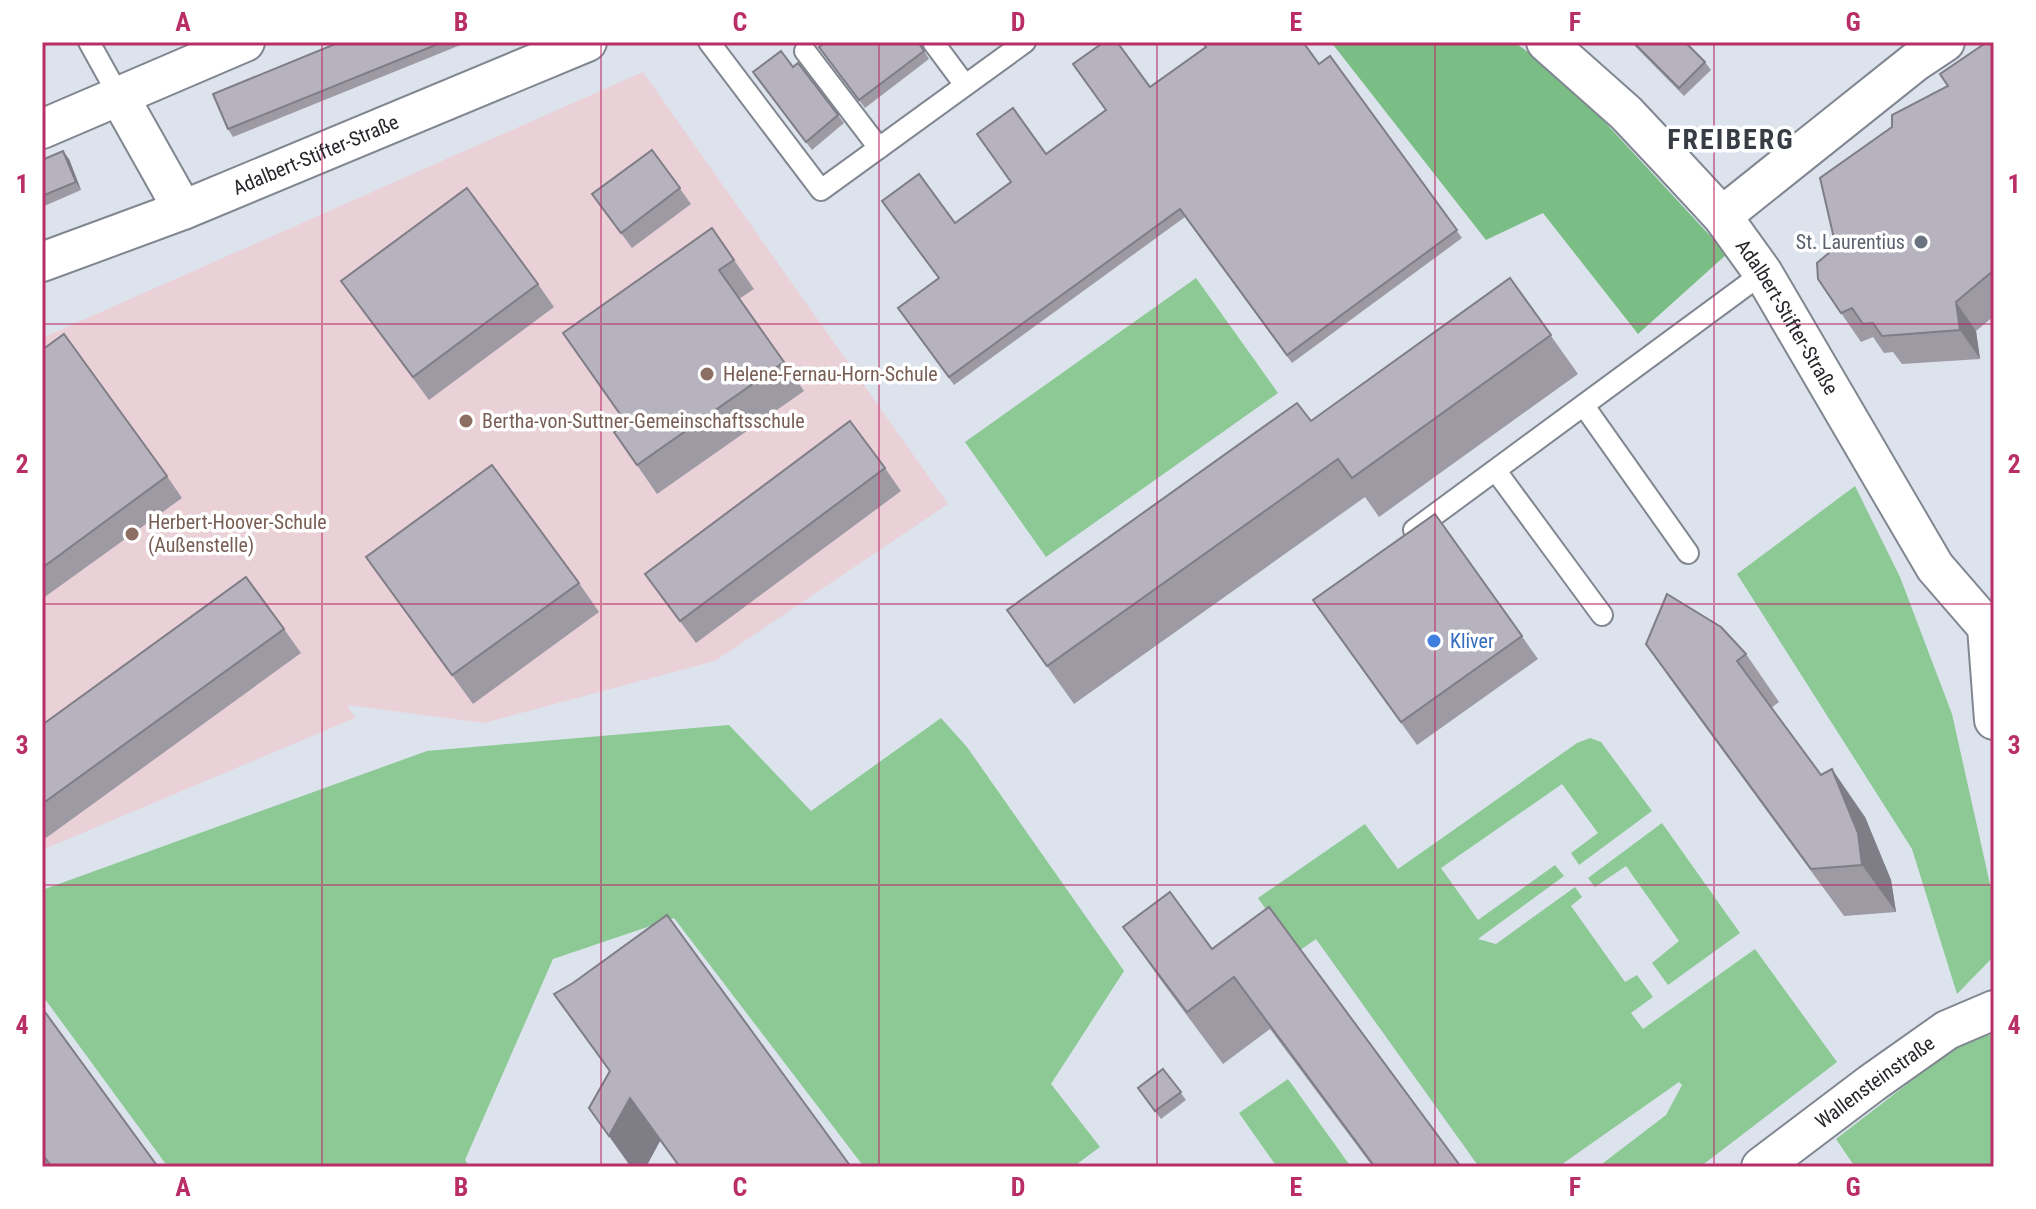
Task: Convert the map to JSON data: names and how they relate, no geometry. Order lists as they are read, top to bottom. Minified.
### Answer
{"streets":{"street":["Adalbert-Stifter-Straße","Wallensteinstraße"]},"districts":["FREIBERG"],"places":["St. Laurentius","Helene-Fernau-Horn-Schule","Bertha-von-Suttner-Gemeinschaftsschule","Herbert-Hoover-Schule (Außenstelle)","Kliver"],"grid":{"columns":["A","B","C","D","E","F","G"],"rows":["1","2","3","4"]}}
